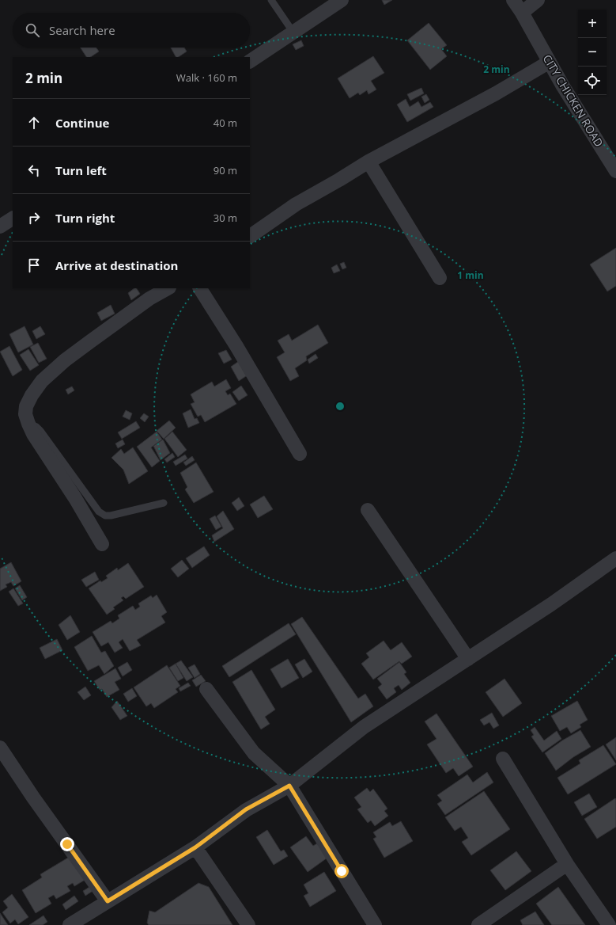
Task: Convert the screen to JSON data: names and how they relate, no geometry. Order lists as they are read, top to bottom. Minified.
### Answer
{"streets":{"street":["CITY CHICKEN ROAD"]},"page":{"map_buttons":["+","−"],"search":"Search here","heading":["2 min","Walk · 160 m"],"list":[["Continue","40 m"],["Turn left","90 m"],["Turn right","30 m"],"Arrive at destination"]},"rings":["2 min","1 min"]}
